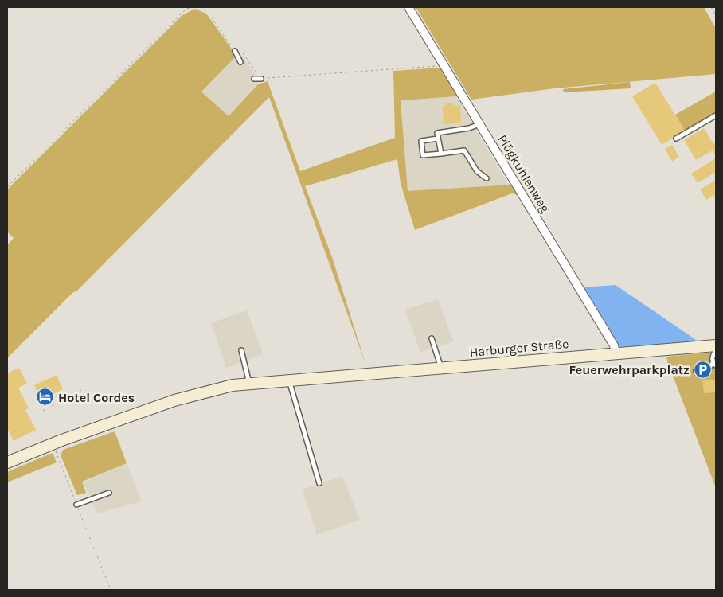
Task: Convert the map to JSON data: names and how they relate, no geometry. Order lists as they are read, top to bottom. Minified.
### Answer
{"streets":{"street":["Plögkuhlenweg","Harburger Straße"]},"crossings":[["Plögkuhlenweg","Harburger Straße"]],"places":{"parking":["Feuerwehrparkplatz"],"hotel":["Hotel Cordes"]}}
